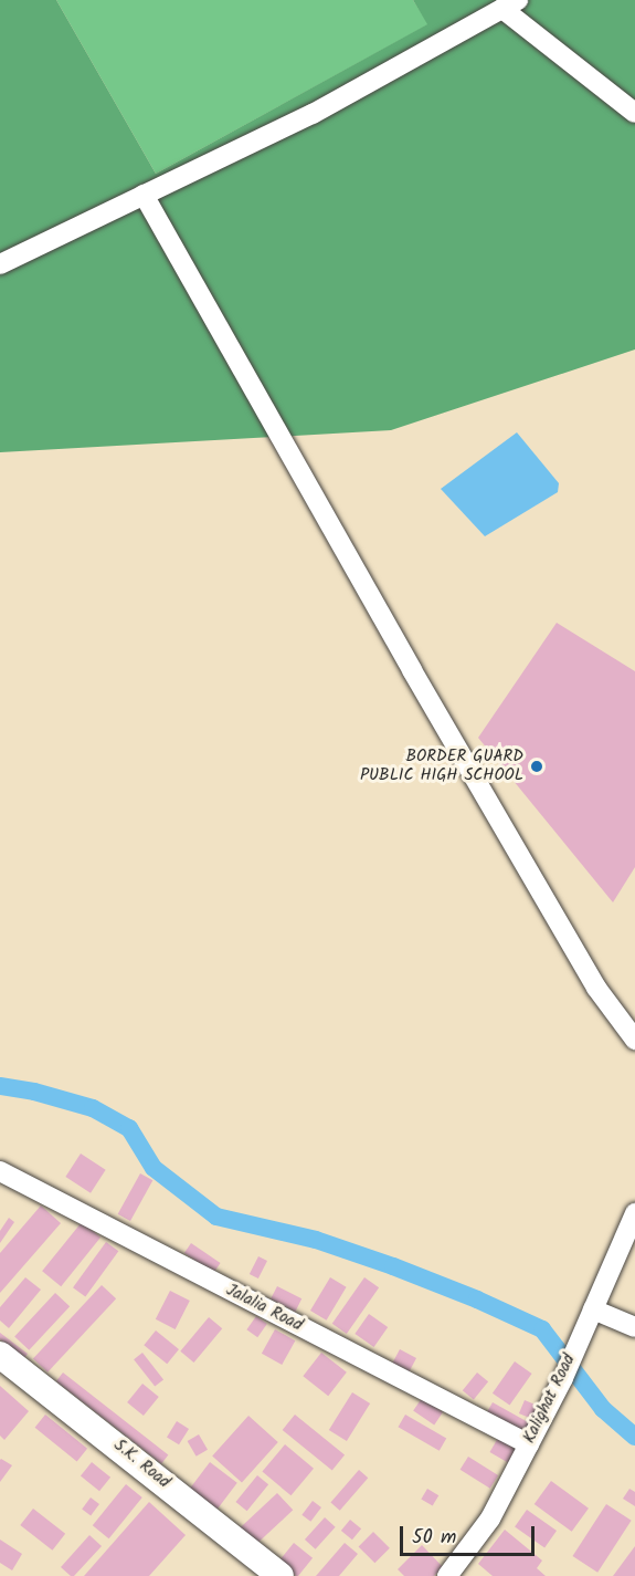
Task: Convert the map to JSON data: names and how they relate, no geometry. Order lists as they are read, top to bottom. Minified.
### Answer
{"streets":{"main road":["S.K. Road"],"street":["Jalalia Road","Kalighat Road"]},"crossings":[["Jalalia Road","Kalighat Road"]],"places":["BORDER GUARD PUBLIC HIGH SCHOOL"],"scale_bar":"50 m"}
